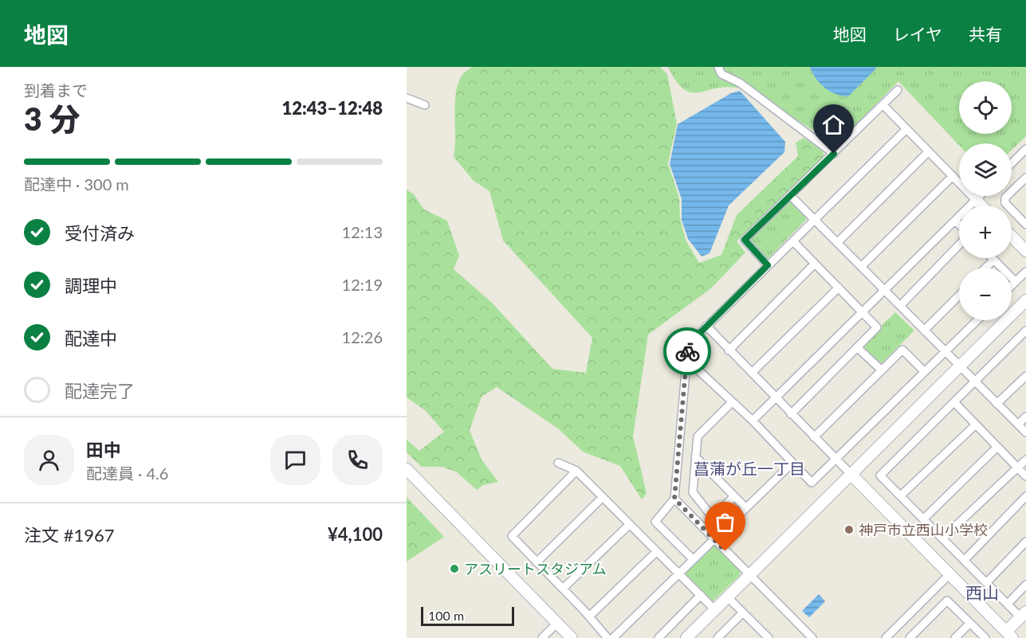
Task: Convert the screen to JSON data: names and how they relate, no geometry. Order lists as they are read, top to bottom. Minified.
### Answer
{"districts":["菖蒲が丘一丁目","西山"],"places":["神戸市立西山小学校","アスリートスタジアム"],"scale_bar":"100 m","page":{"header":"地図","nav":["地図","レイヤ","共有"],"heading":["3 分","到着まで","12:43–12:48"],"panel":["田中","配達員 · 4.6","注文 #1967","¥4,100"],"map_buttons":["+","−"],"bar":"配達中 · 300 m","list":[["受付済み","12:13"],["調理中","12:19"],["配達中","12:26"],"配達完了"],"scale":"100 m"}}
